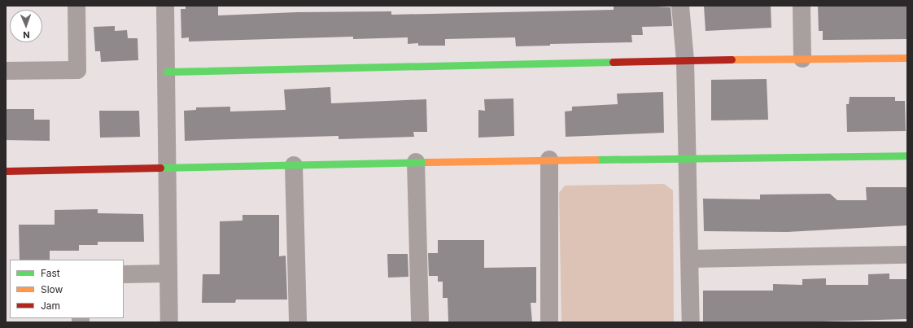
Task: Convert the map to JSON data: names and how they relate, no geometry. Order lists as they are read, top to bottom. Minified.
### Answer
{"legend":["Fast","Slow","Jam"],"north":"bottom"}
